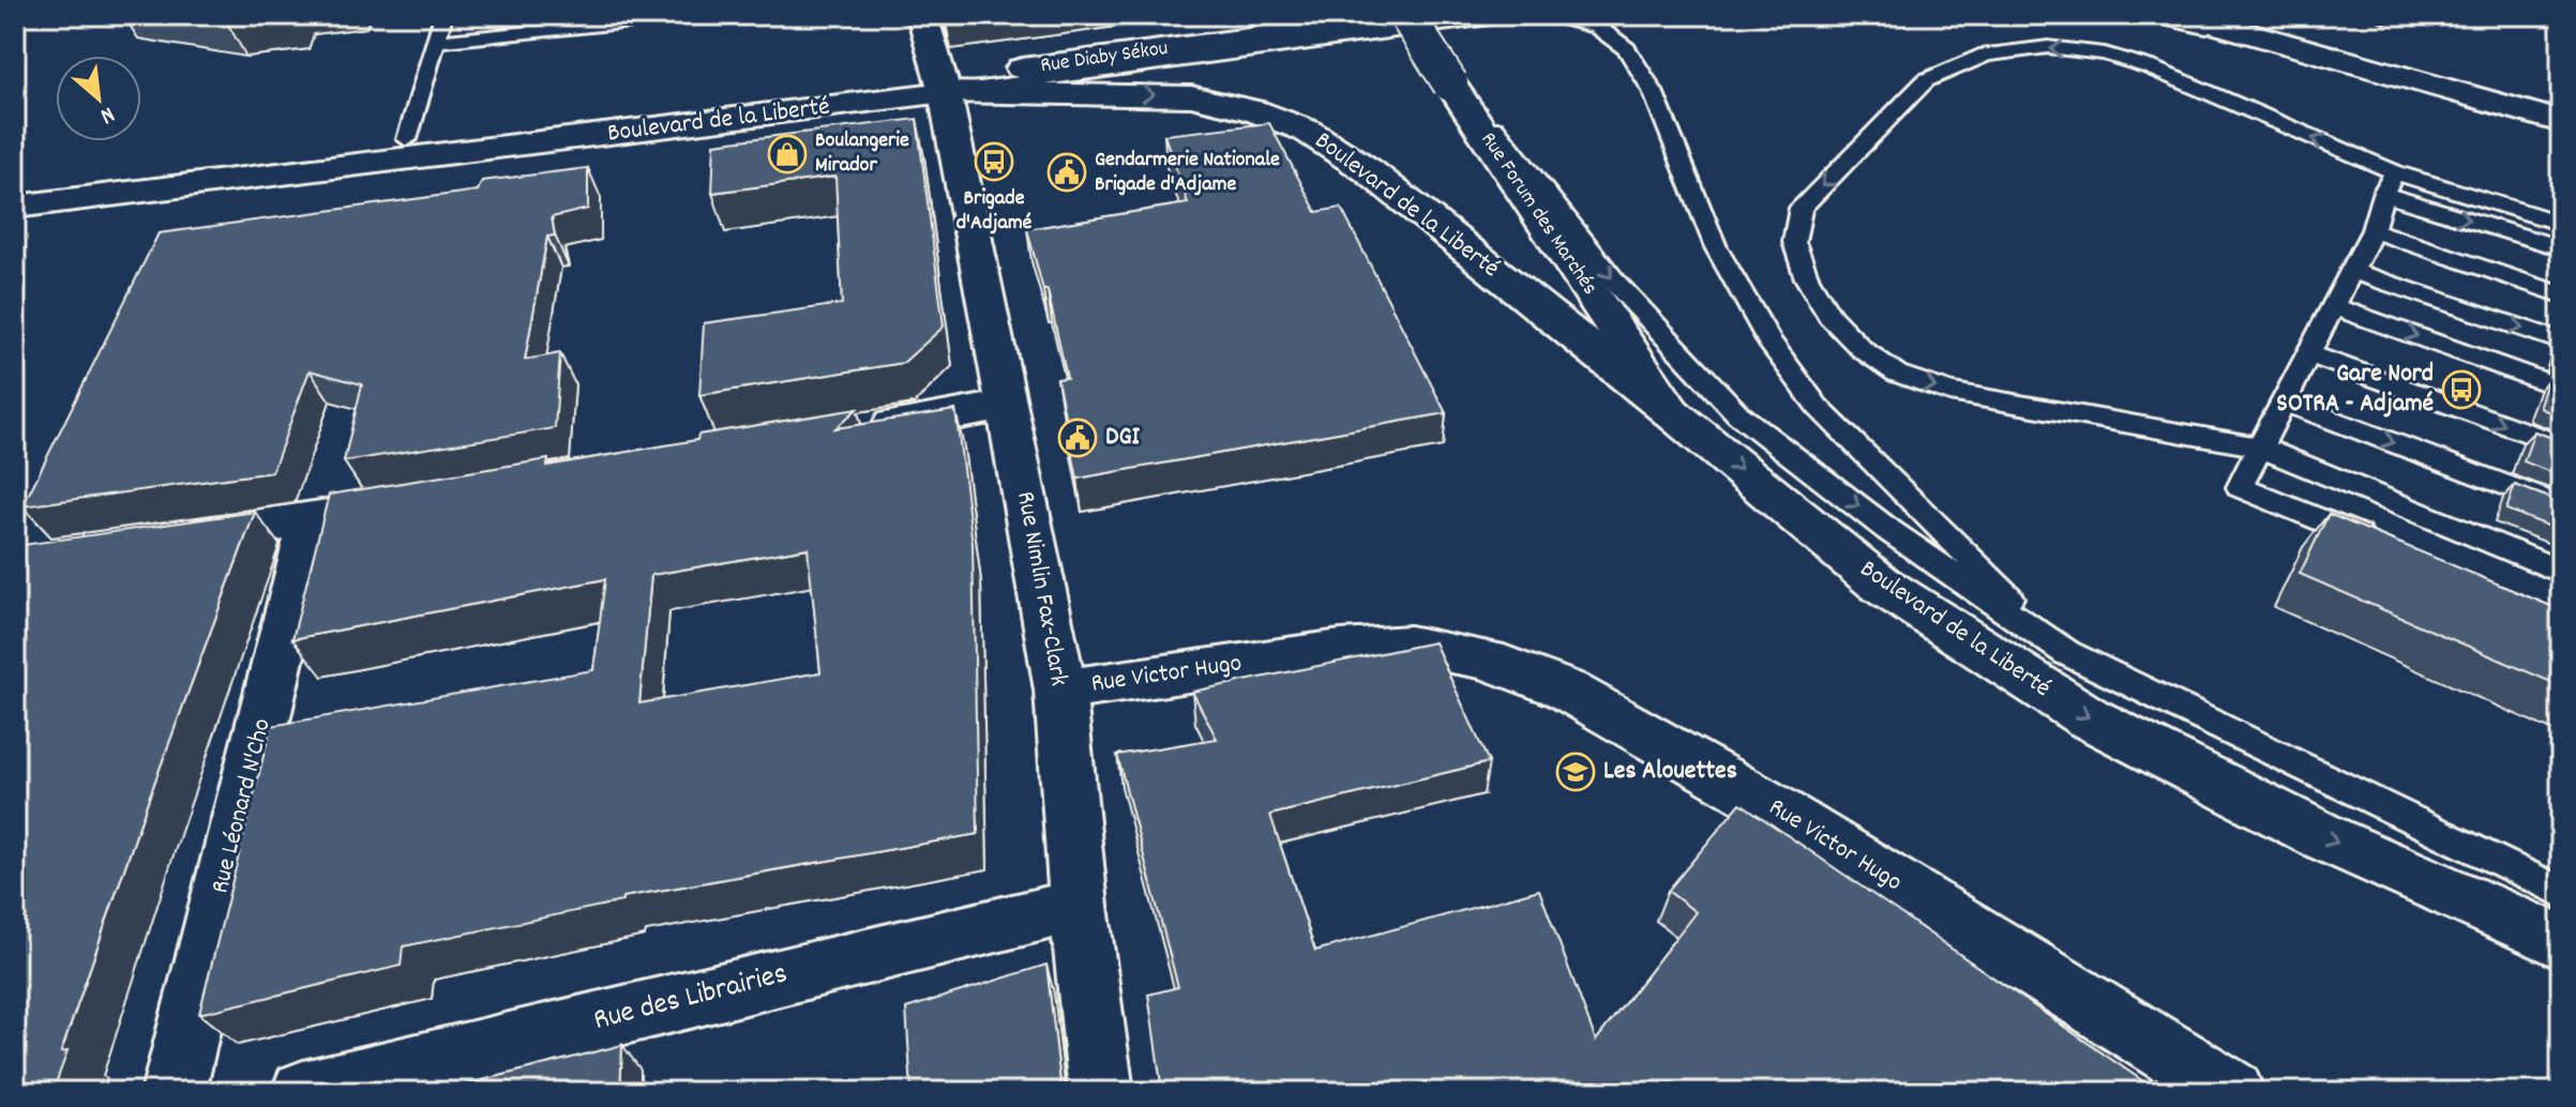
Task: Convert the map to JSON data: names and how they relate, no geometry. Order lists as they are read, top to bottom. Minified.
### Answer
{"streets":{"street":["Rue Diaby Sékou","Boulevard de la Liberté","Rue Forum des Marchés","Rue Nimlin Fax-Clark","Rue Victor Hugo","Rue Léonard N'Cho","Rue des Librairies"]},"crossings":[["Rue Diaby Sékou","Boulevard de la Liberté"],["Rue Diaby Sékou","Rue Nimlin Fax-Clark"],["Boulevard de la Liberté","Rue Forum des Marchés"],["Boulevard de la Liberté","Rue Nimlin Fax-Clark"],["Rue Nimlin Fax-Clark","Rue Victor Hugo"],["Rue Nimlin Fax-Clark","Rue des Librairies"]],"one_way":["Boulevard de la Liberté"],"places":{"shop":["Boulangerie Mirador"],"bus stop":["Brigade d'Adjamé","Gare Nord SOTRA - Adjamé"],"public building":["Gendarmerie Nationale Brigade d'Adjame","DGI"],"school or university":["Les Alouettes"]},"north":"bottom right"}
